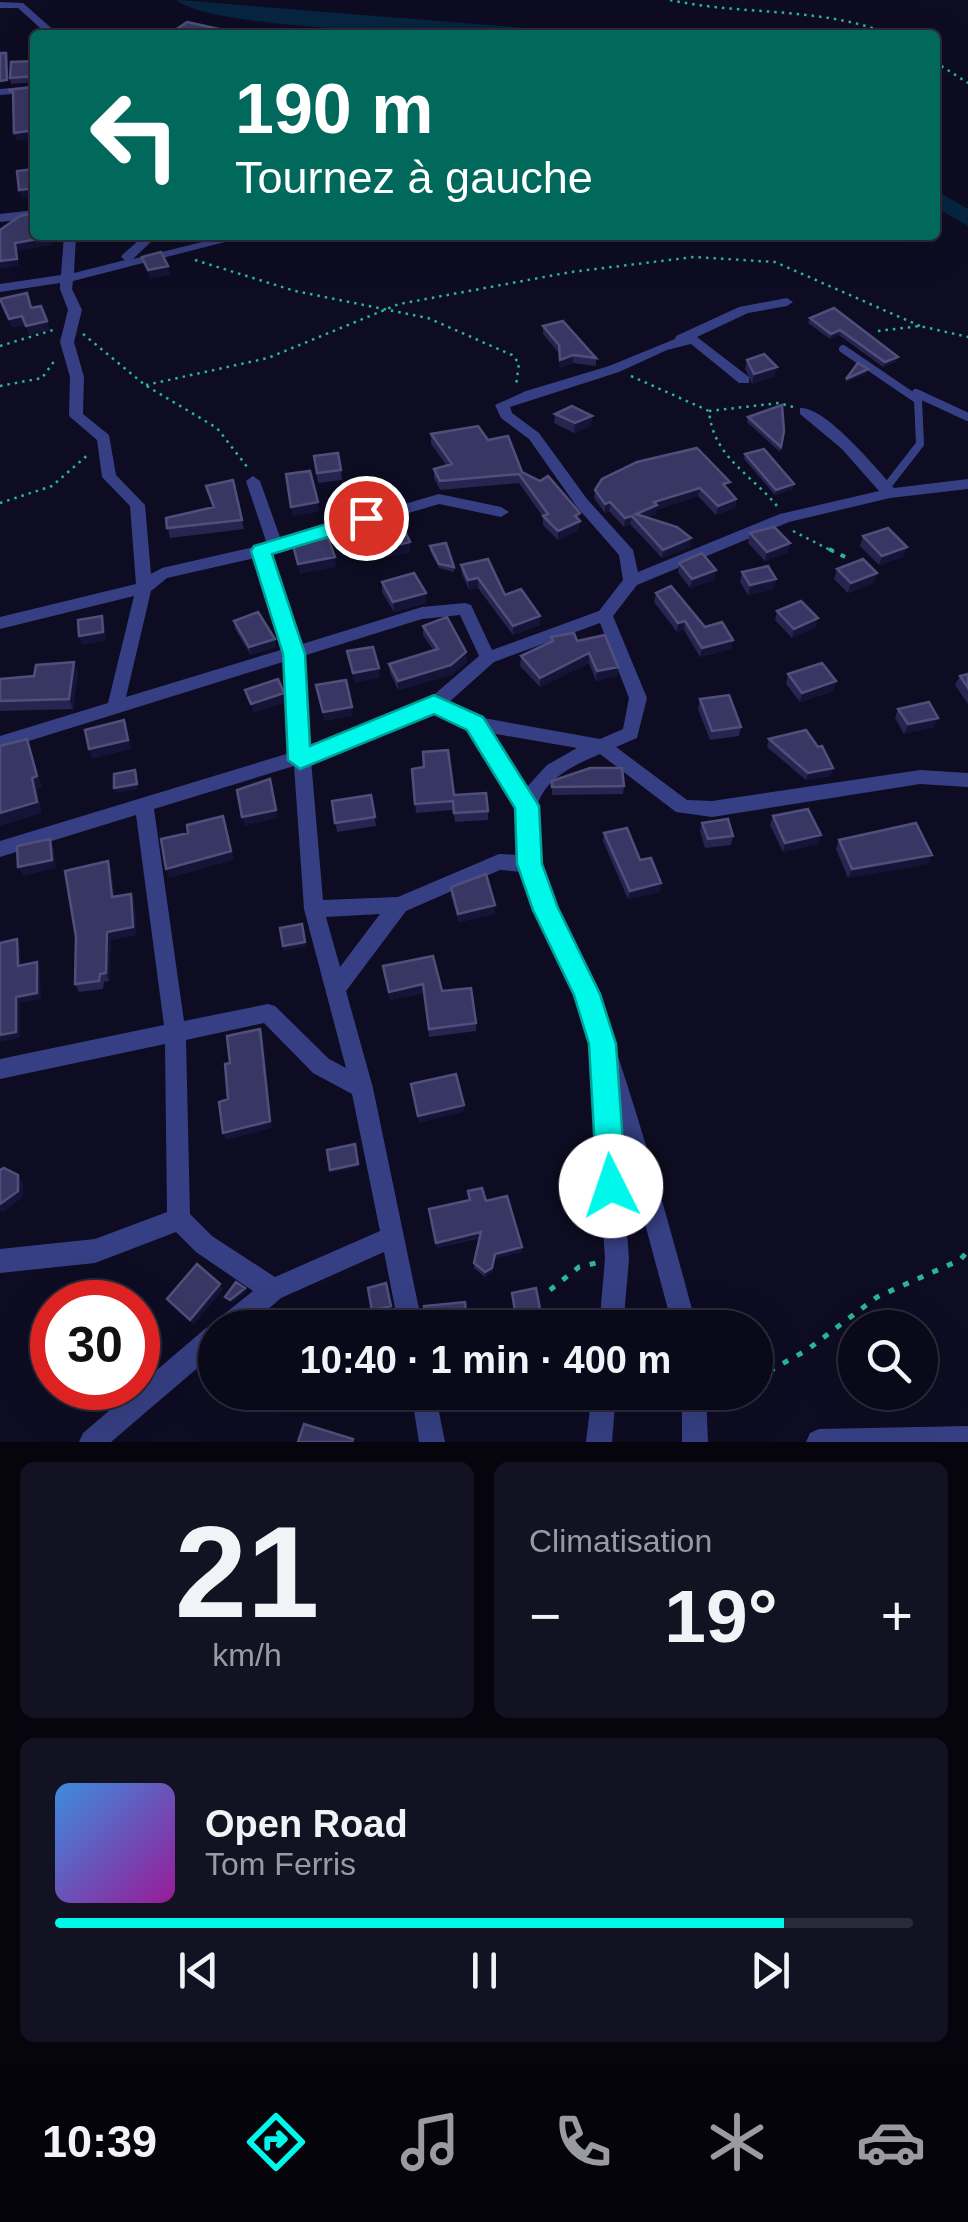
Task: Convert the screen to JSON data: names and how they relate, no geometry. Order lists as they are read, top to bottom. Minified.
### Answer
{"page":{"turn":["190 m","Tournez à gauche"],"limit":"30","trip":"10:40 · 1 min · 400 m","tile":[["21","km/h"],"Climatisation"],"heat":["−","19°","+"],"song":["Open Road","Tom Ferris"],"tabs":"10:39"}}
